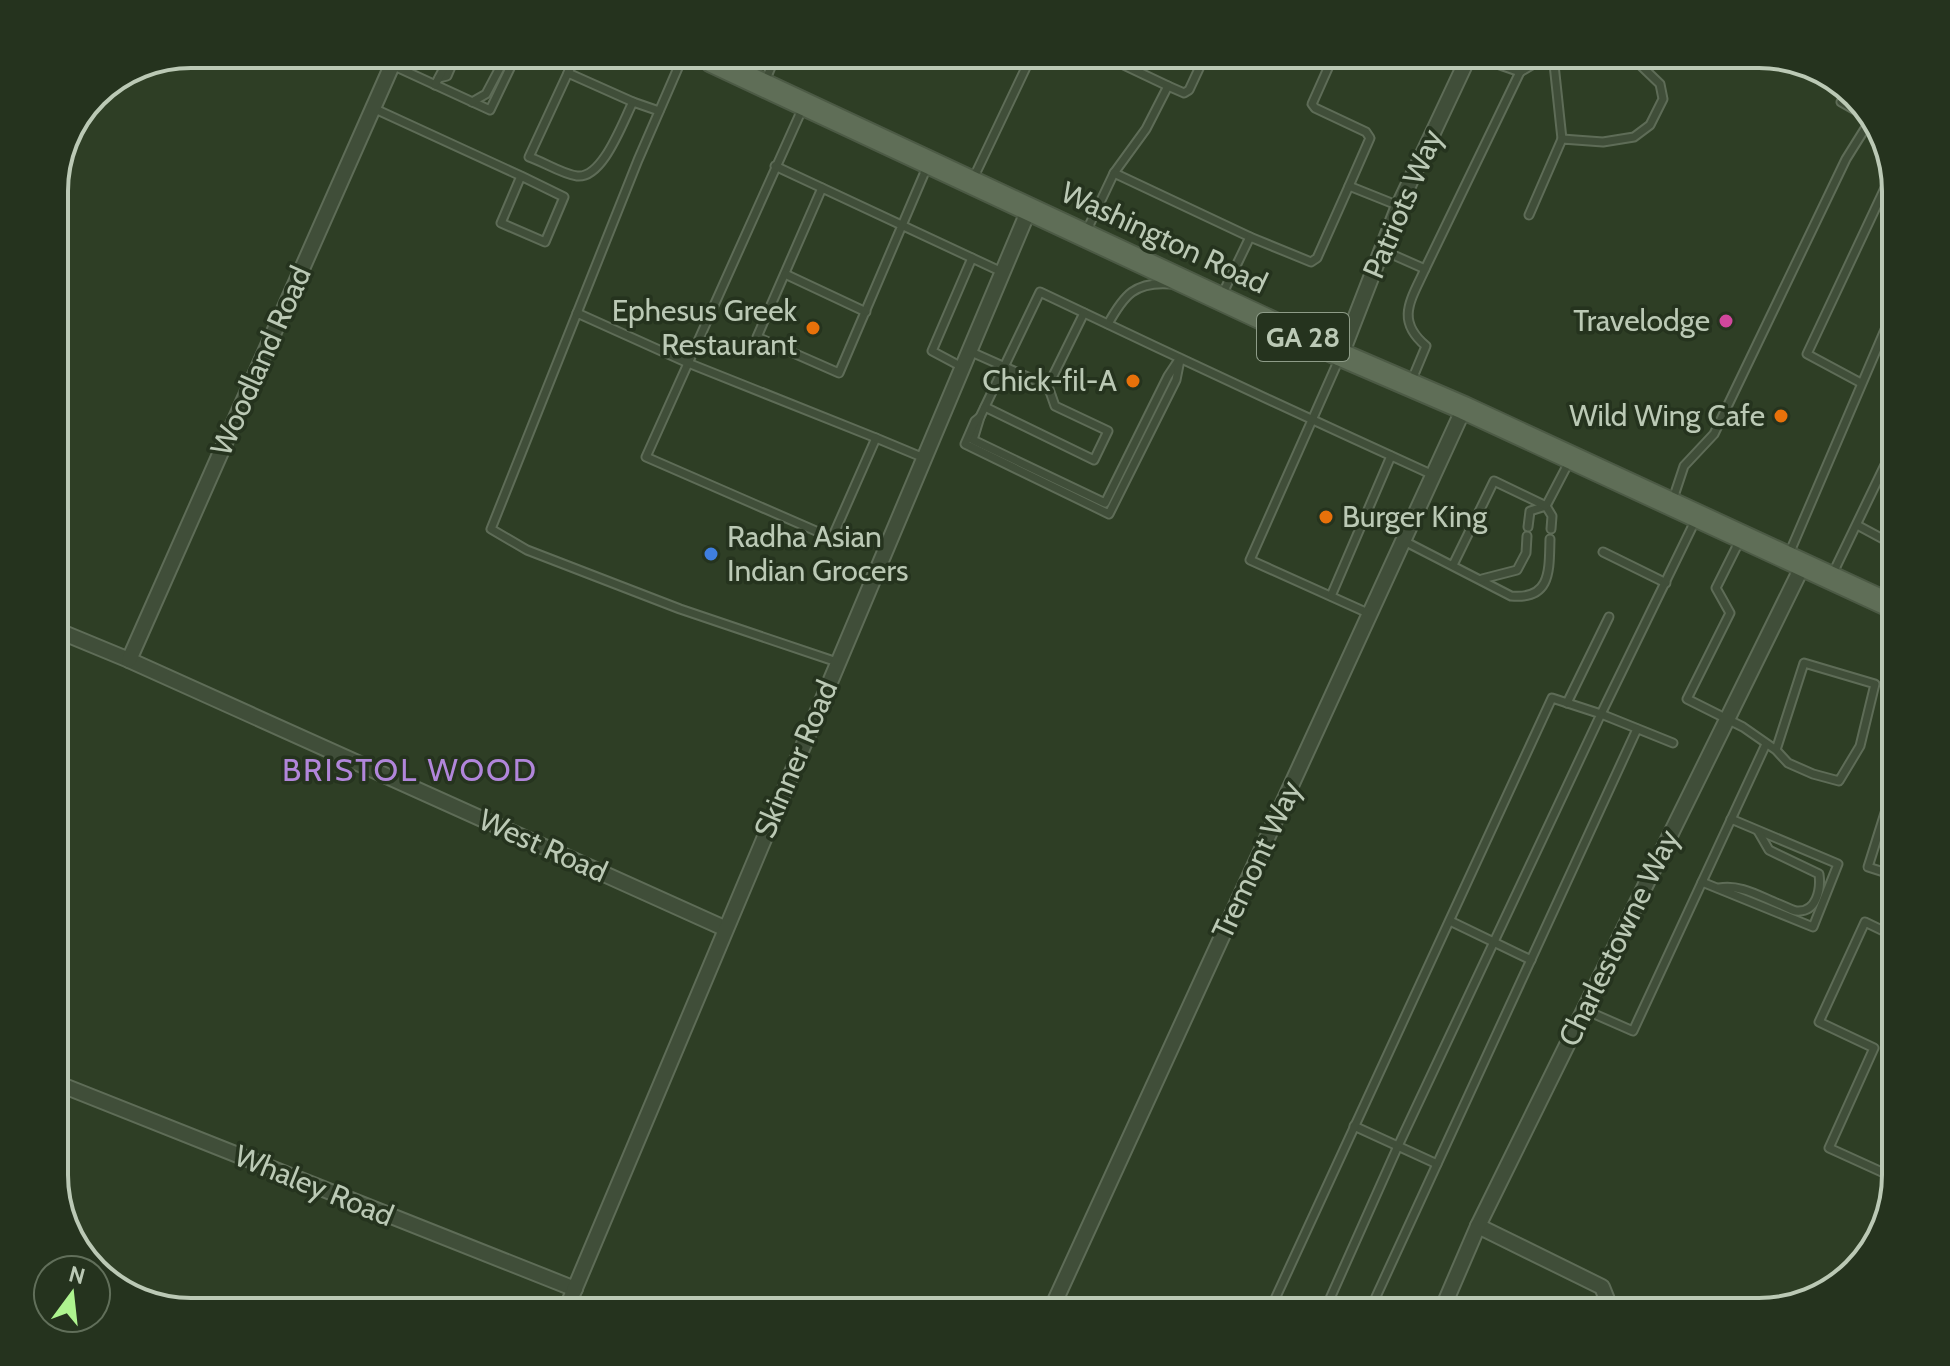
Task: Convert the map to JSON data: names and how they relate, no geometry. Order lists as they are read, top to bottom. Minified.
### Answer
{"streets":{"main road":["Washington Road","GA 28"],"street":["Patriots Way","Woodland Road","Skinner Road","West Road","Tremont Way","Charlestowne Way","Whaley Road"]},"crossings":[["Patriots Way","Washington Road"],["Washington Road","Skinner Road"],["Washington Road","Tremont Way"],["Washington Road","Charlestowne Way"],["Woodland Road","West Road"],["Skinner Road","West Road"],["Skinner Road","Whaley Road"]],"districts":["BRISTOL WOOD"],"places":["Travelodge","Ephesus Greek Restaurant","Chick-fil-A","Wild Wing Cafe","Burger King","Radha Asian Indian Grocers"],"north":"top"}
